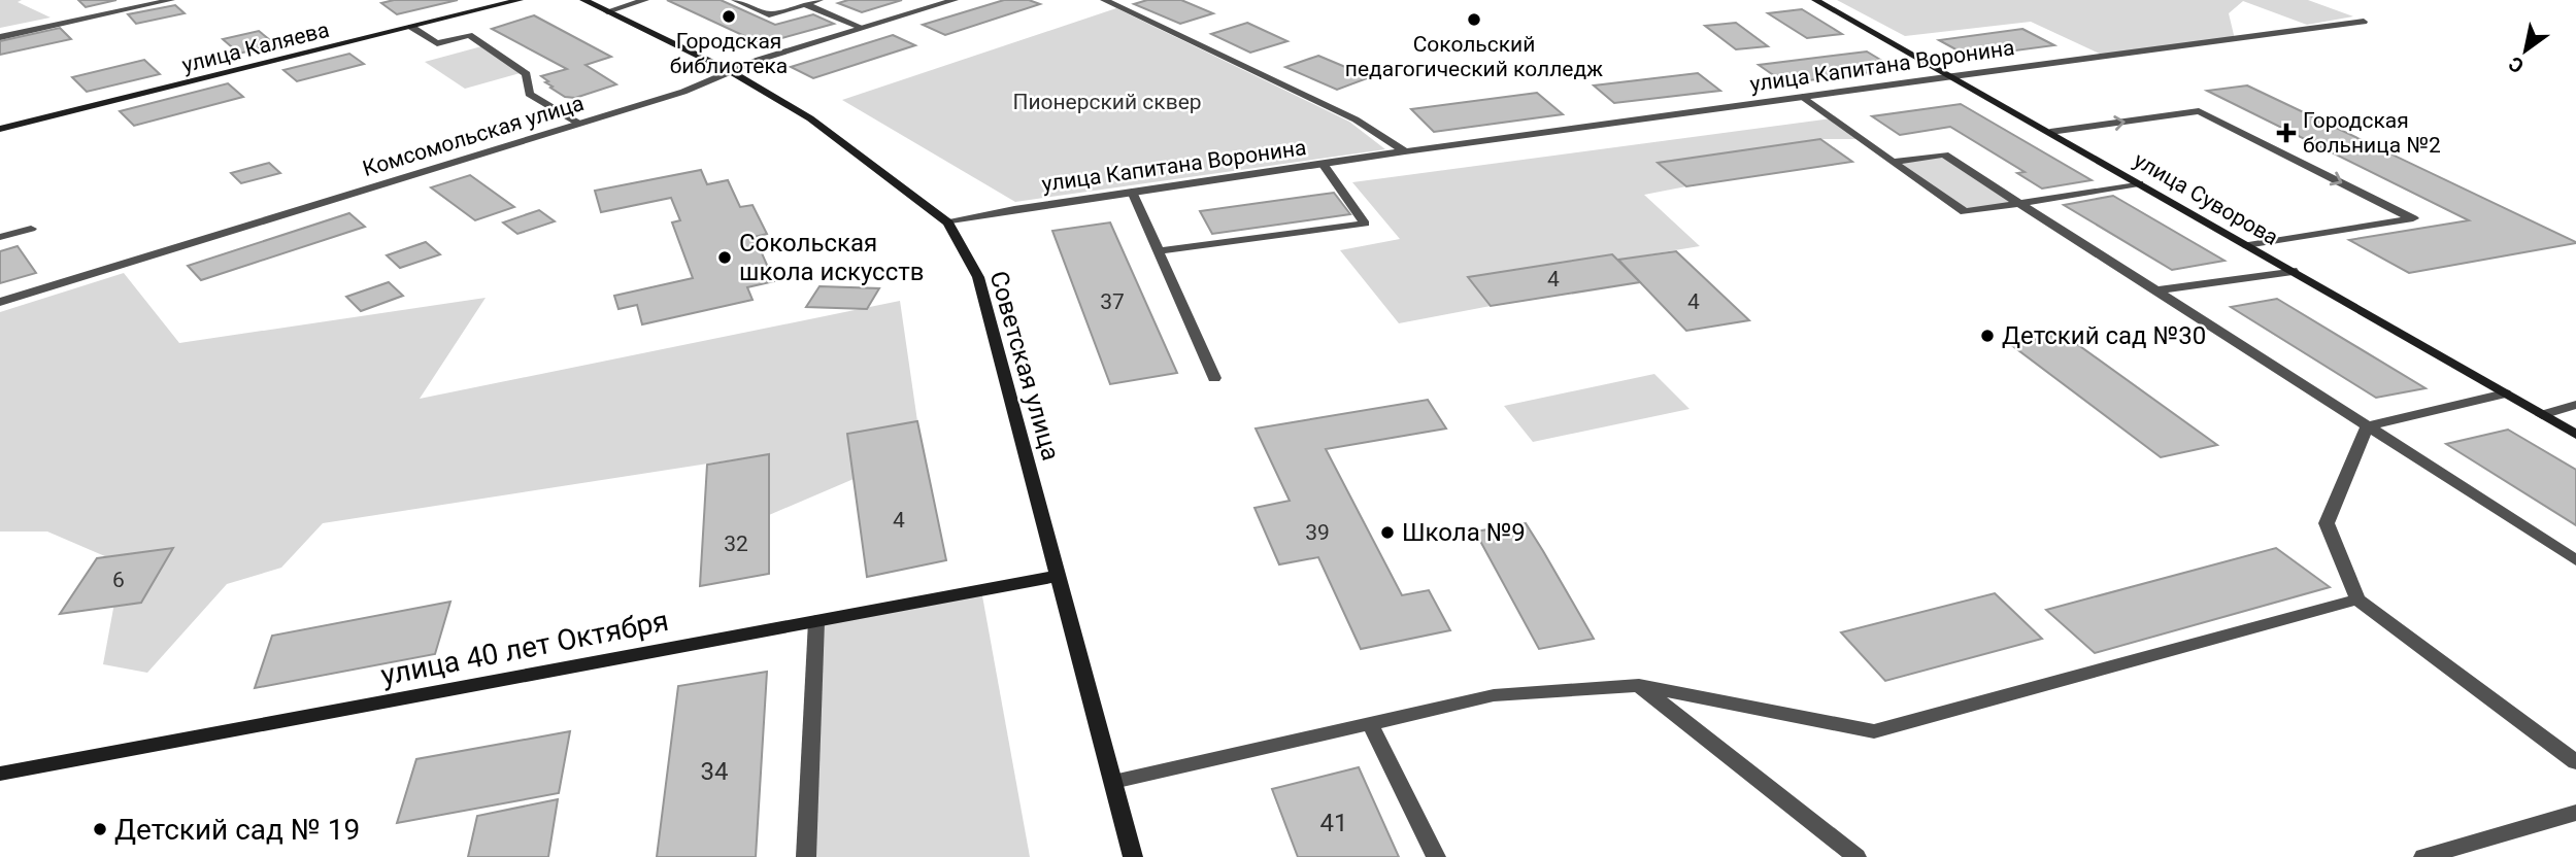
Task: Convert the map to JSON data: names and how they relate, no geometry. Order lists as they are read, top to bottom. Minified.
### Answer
{"streets":{"main road":["улица Каляева","улица Суворова","Советская улица","улица 40 лет Октября"],"street":["улица Капитана Воронина","Комсомольская улица"]},"crossings":[["улица Капитана Воронина","улица Суворова"],["улица Капитана Воронина","Советская улица"],["Комсомольская улица","Советская улица"],["Советская улица","улица 40 лет Октября"]],"parks":["Пионерский сквер"],"places":{"other":["Городская библиотека","Сокольский педагогический колледж","Сокольская школа искусств","Детский сад №30","Школа №9","Детский сад № 19"],"health":["Городская больница №2"]},"house_numbers":["4","37","4","4","39","32","6","34","41"],"north":"bottom left"}
